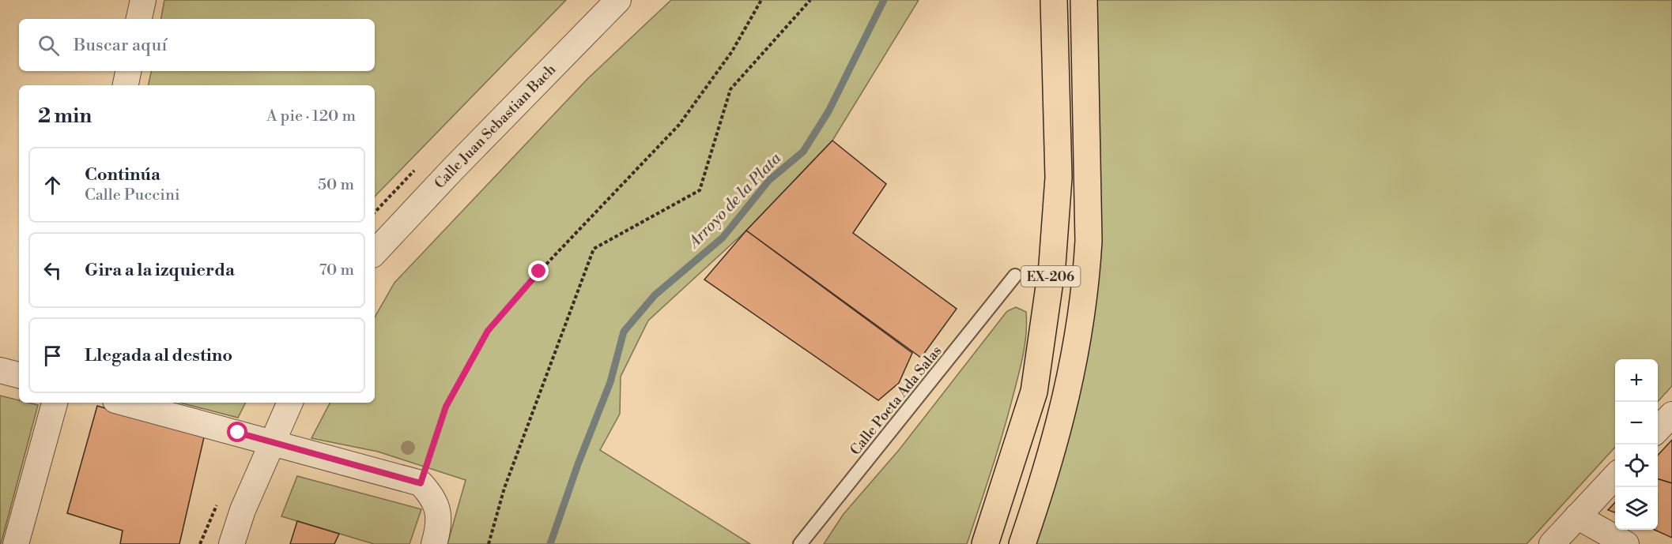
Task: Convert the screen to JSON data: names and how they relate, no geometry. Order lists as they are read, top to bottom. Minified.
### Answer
{"streets":{"main road":["EX-206"],"street":["Calle Juan Sebastian Bach"],"lane":["Calle Poeta Ada Salas"]},"water":["Arroyo de la Plata"],"page":{"search":"Buscar aquí","heading":["2 min","A pie · 120 m"],"list":[["Continúa","Calle Puccini","50 m"],["Gira a la izquierda","70 m"],"Llegada al destino"],"map_buttons":["+","−"]}}
